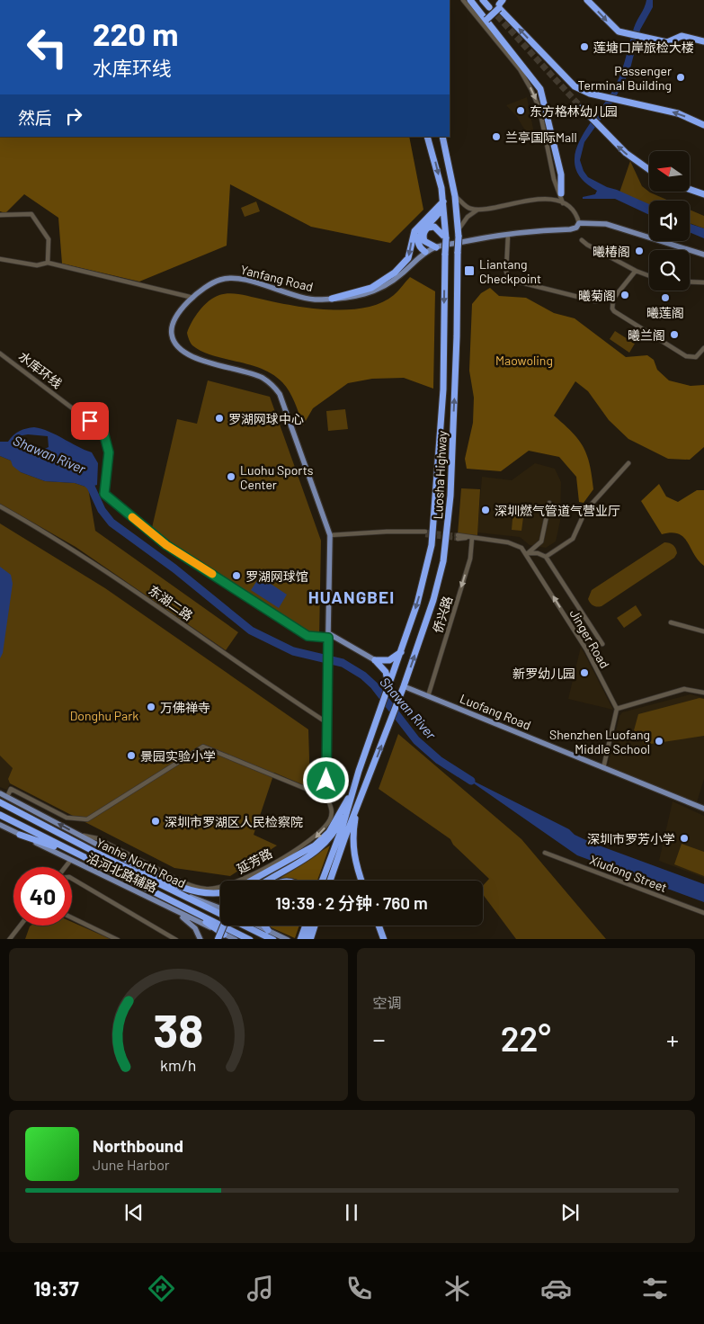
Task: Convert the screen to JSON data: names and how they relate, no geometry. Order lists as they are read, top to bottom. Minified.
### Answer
{"streets":{"highway":["Luosha Highway","Yanhe North Road"],"main road":["Yanfang Road","Luofang Road","沿河北路辅路"],"street":["水库环线","东湖二路","侨兴路","Jinger Road","延芳路","Xiudong Street"]},"crossings":[["Yanfang Road","水库环线"],["Luosha Highway","Luofang Road"],["侨兴路","Jinger Road"],["侨兴路","Luofang Road"],["延芳路","沿河北路辅路"],["Yanhe North Road","沿河北路辅路"]],"one_way":["侨兴路","延芳路"],"districts":["HUANGBEI"],"water":["Shawan River"],"parks":["Maowoling","Donghu Park"],"places":{"other":["莲塘口岸旅检大楼","Passenger Terminal Building","东方格林幼儿园","兰亭国际Mall","曦椿阁","曦菊阁","曦莲阁","曦兰阁","罗湖网球中心","Luohu Sports Center","深圳燃气管道气营业厅","罗湖网球馆","新罗幼儿园","万佛禅寺","Shenzhen Luofang Middle School","景园实验小学","深圳市罗湖区人民检察院","深圳市罗芳小学"],"transit":["Liantang Checkpoint"]},"north":"left","page":{"turn":["220 m","水库环线"],"then":"然后","limit":"40","trip":"19:39 · 2 分钟 · 760 m","tile":"空调","heat":["−","22°","+"],"song":["Northbound","June Harbor"],"tabs":"19:37","gauge":["38","km/h"]}}
